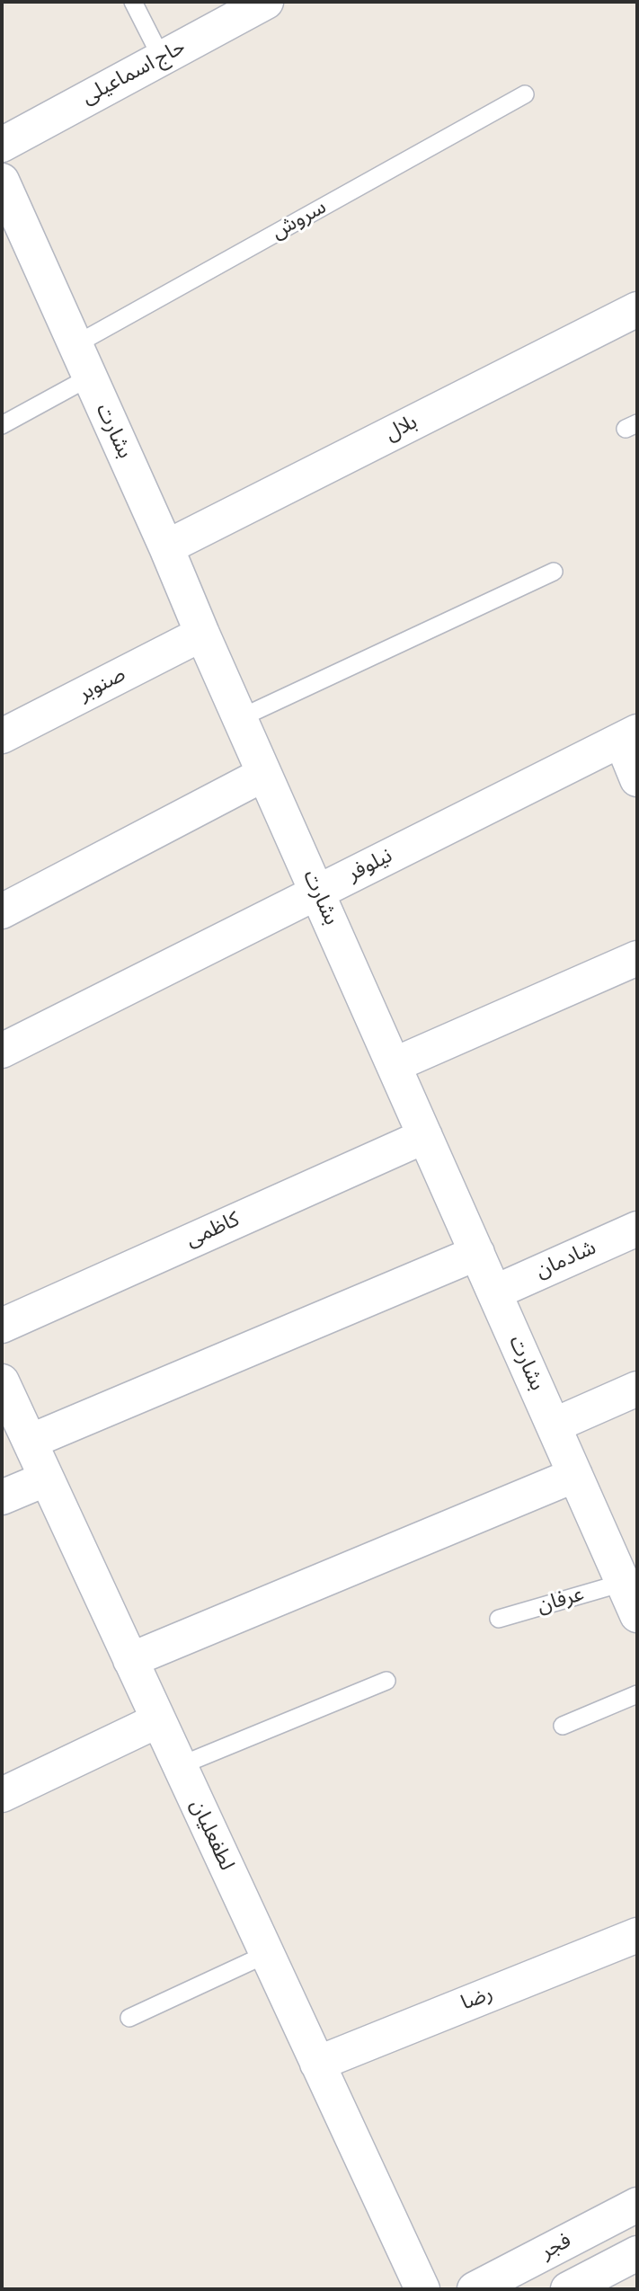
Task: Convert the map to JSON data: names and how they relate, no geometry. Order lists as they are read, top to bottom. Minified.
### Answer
{"streets":{"street":["حاج اسماعیلی","بلال","بشارت","صنوبر","نیلوفر","کاظمی","شادمان","لطفعلیان","رضا","فجر"],"lane":["سروش","عرفان"]},"crossings":[["سروش","بشارت"],["بلال","بشارت"],["بشارت","صنوبر"],["بشارت","نیلوفر"],["بشارت","کاظمی"],["بشارت","شادمان"],["بشارت","عرفان"],["لطفعلیان","رضا"]]}
